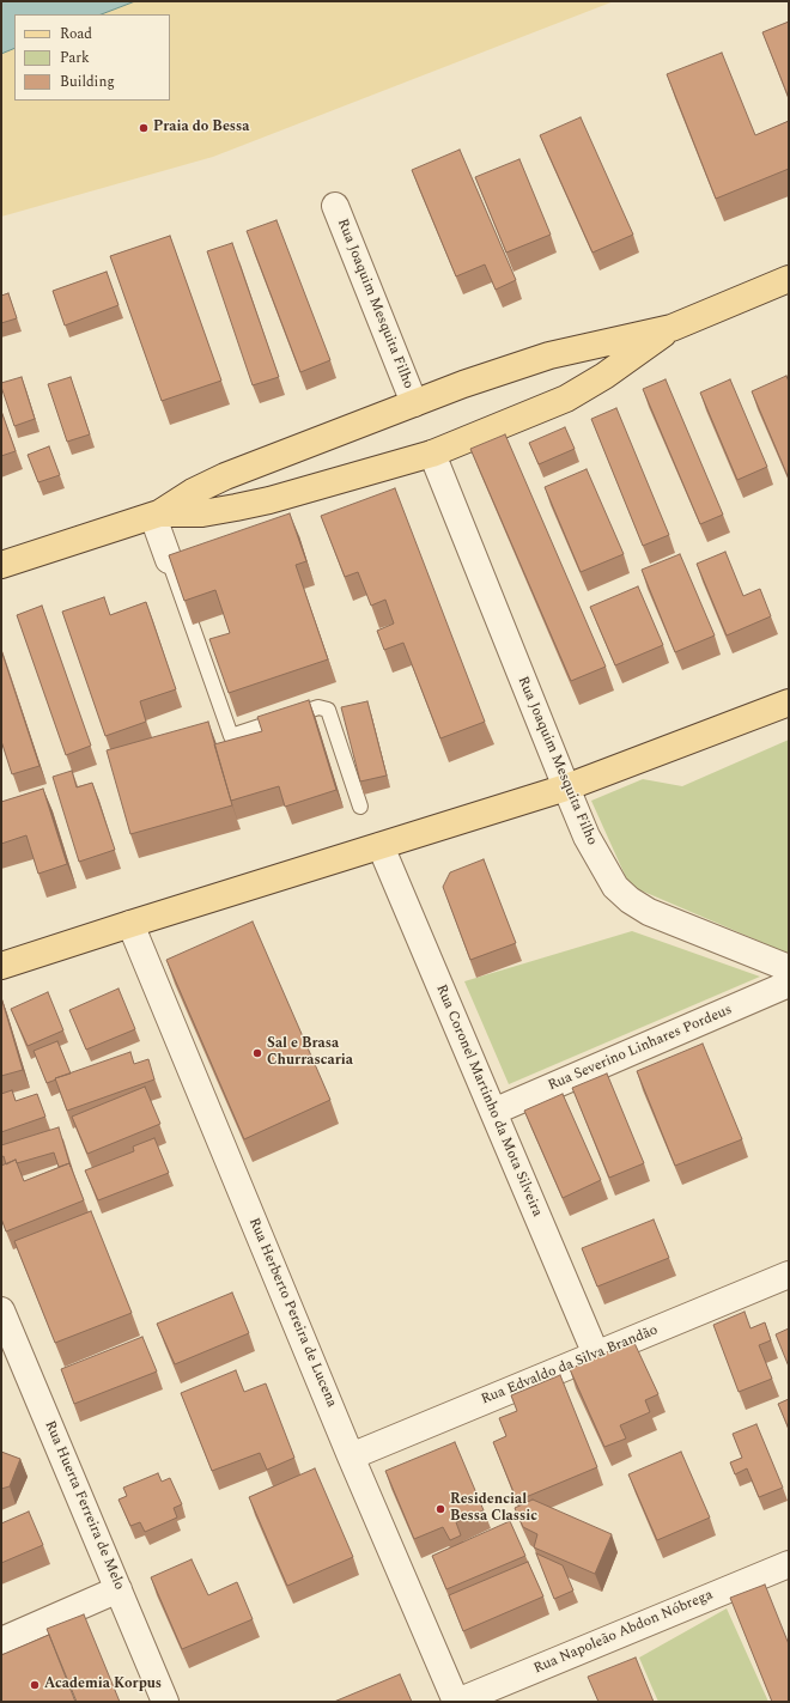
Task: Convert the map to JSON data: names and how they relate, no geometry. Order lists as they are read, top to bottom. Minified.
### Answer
{"streets":{"street":["Rua Joaquim Mesquita Filho","Rua Severino Linhares Pordeus","Rua Coronel Martinho da Mota Silveira","Rua Herberto Pereira de Lucena","Rua Edvaldo da Silva Brandão","Rua Huerta Ferreira de Melo","Rua Napoleão Abdon Nóbrega"]},"crossings":[["Rua Severino Linhares Pordeus","Rua Coronel Martinho da Mota Silveira"],["Rua Coronel Martinho da Mota Silveira","Rua Edvaldo da Silva Brandão"],["Rua Herberto Pereira de Lucena","Rua Edvaldo da Silva Brandão"],["Rua Herberto Pereira de Lucena","Rua Napoleão Abdon Nóbrega"]],"places":["Praia do Bessa","Sal e Brasa Churrascaria","Residencial Bessa Classic","Academia Korpus"],"legend":["Road","Park","Building"]}
